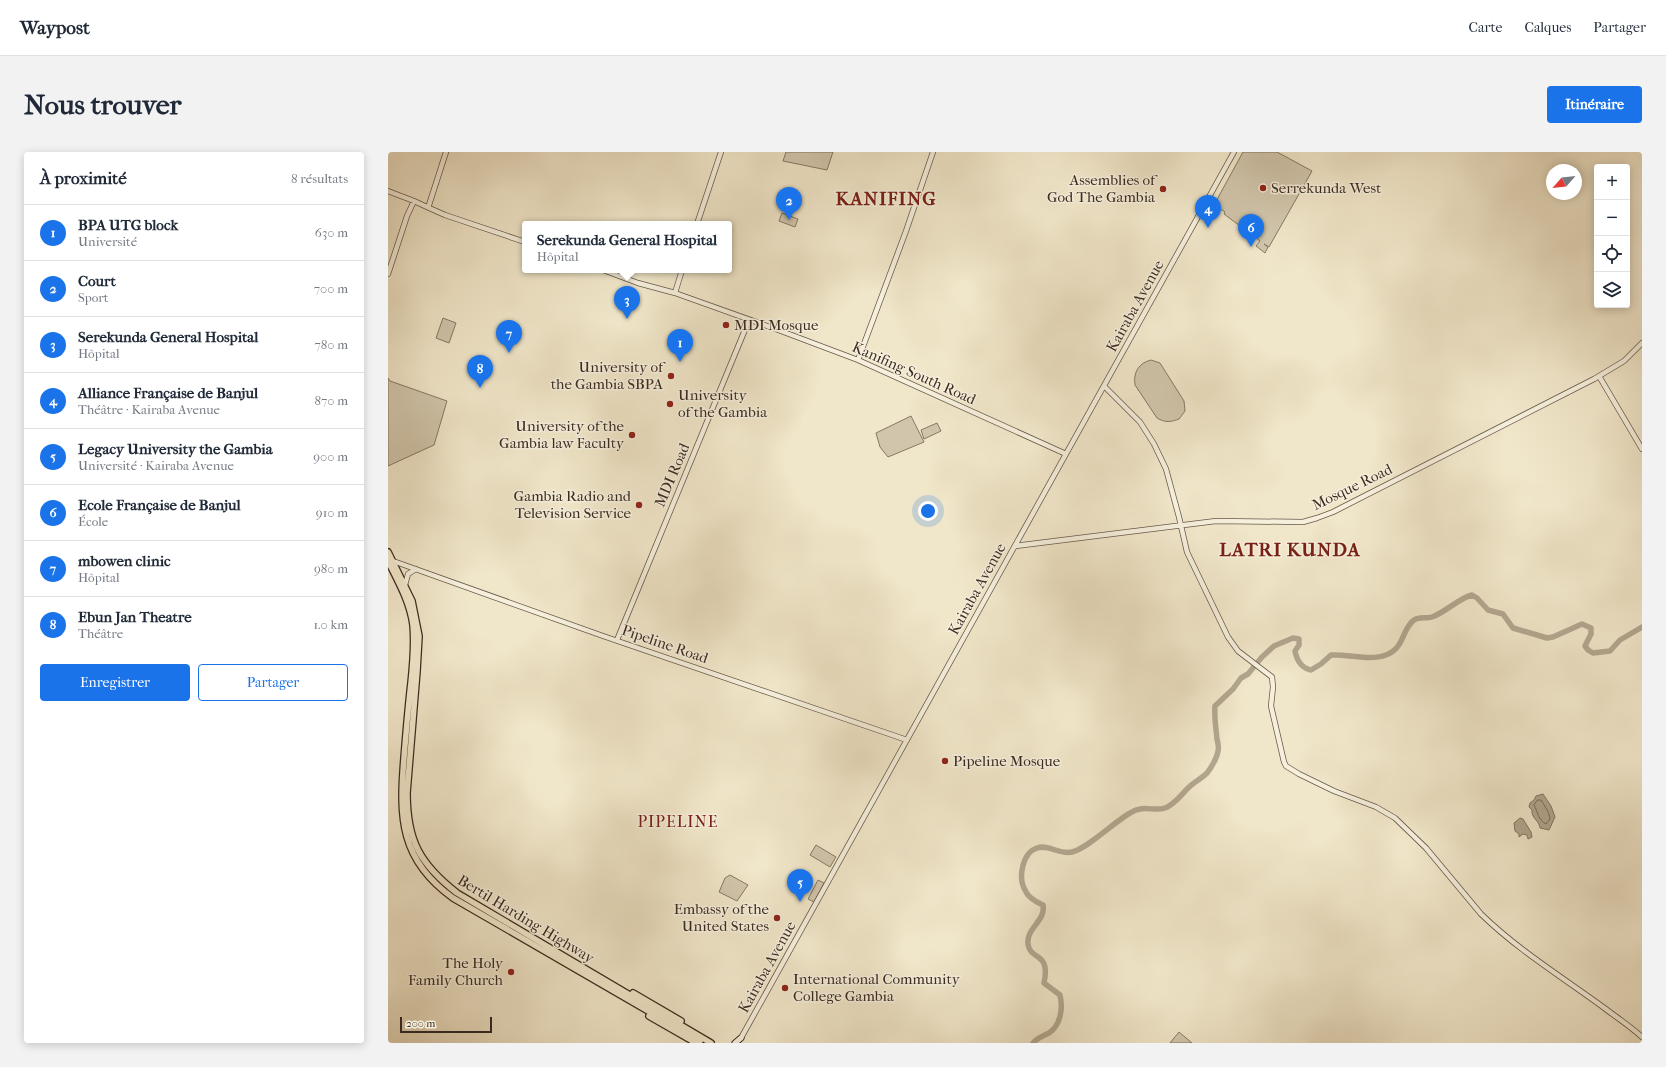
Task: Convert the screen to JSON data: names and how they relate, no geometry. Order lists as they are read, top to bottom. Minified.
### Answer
{"streets":{"main road":["Bertil Harding Highway"],"street":["Kairaba Avenue","Kanifing South Road","MDI Road","Mosque Road","Pipeline Road"]},"crossings":[["Kairaba Avenue","Kanifing South Road"],["Kairaba Avenue","Mosque Road"],["Kairaba Avenue","Pipeline Road"],["Kanifing South Road","MDI Road"],["MDI Road","Pipeline Road"],["Pipeline Road","Bertil Harding Highway"]],"districts":["KANIFING","LATRI KUNDA","PIPELINE"],"places":["Serrekunda West","Assemblies of God The Gambia","MDI Mosque","University of the Gambia SBPA","University of the Gambia","University of the Gambia law Faculty","Gambia Radio and Television Service","Pipeline Mosque","Embassy of the United States","The Holy Family Church","International Community College Gambia"],"scale_bar":"200 m","north":"bottom left","page":{"header":"Waypost","nav":["Carte","Calques","Partager"],"buttons":["Itinéraire",["Enregistrer","Partager"]],"title":"Nous trouver","heading":["À proximité","8 résultats"],"map_buttons":["+","−"],"pins":["2","4","6","3","7","1","8","5"],"list":[{"mark":"1","name":"BPA UTG block","note":"Université","value":"630 m"},{"mark":"2","name":"Court","note":"Sport","value":"700 m"},{"mark":"3","name":"Serekunda General Hospital","note":"Hôpital","value":"780 m"},{"mark":"4","name":"Alliance Française de Banjul","note":"Théâtre · Kairaba Avenue","value":"870 m"},{"mark":"5","name":"Legacy University the Gambia","note":"Université · Kairaba Avenue","value":"900 m"},{"mark":"6","name":"Ecole Française de Banjul","note":"École","value":"910 m"},{"mark":"7","name":"mbowen clinic","note":"Hôpital","value":"980 m"},{"mark":"8","name":"Ebun Jan Theatre","note":"Théâtre","value":"1.0 km"}],"popup":["Serekunda General Hospital","Hôpital"],"scale":"200 m"}}
